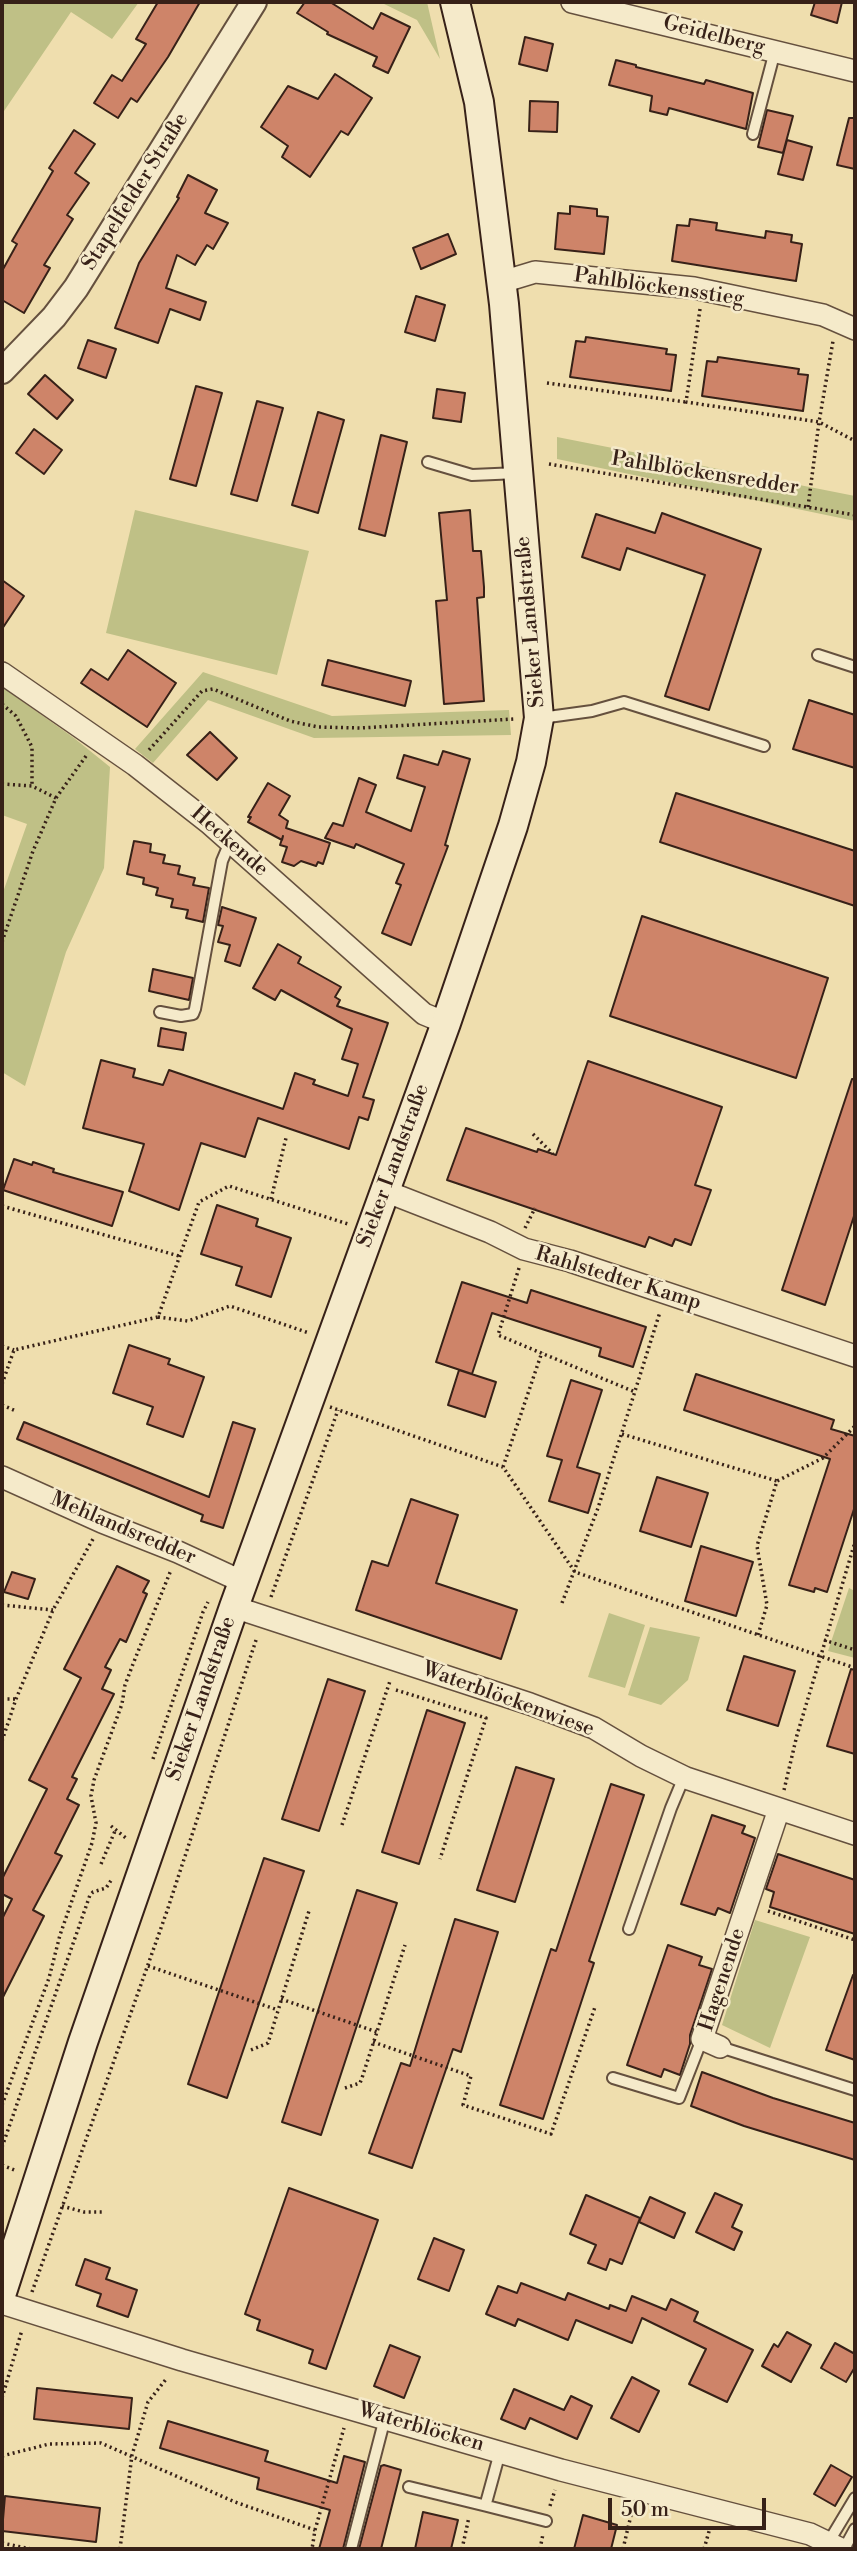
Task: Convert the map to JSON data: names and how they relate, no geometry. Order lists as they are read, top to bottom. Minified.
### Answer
{"streets":{"main road":["Sieker Landstraße"],"street":["Geidelberg","Stapelfelder Straße","Pahlblöckensstieg","Heckende","Rahlstedter Kamp","Mehlandsredder","Waterblöckenwiese","Hagenende","Waterblöcken"],"path":["Pahlblöckensredder"]},"crossings":[["Pahlblöckensstieg","Sieker Landstraße"],["Sieker Landstraße","Heckende"],["Sieker Landstraße","Rahlstedter Kamp"],["Sieker Landstraße","Mehlandsredder"],["Sieker Landstraße","Waterblöckenwiese"],["Mehlandsredder","Waterblöckenwiese"],["Waterblöckenwiese","Hagenende"]],"scale_bar":"50 m"}
